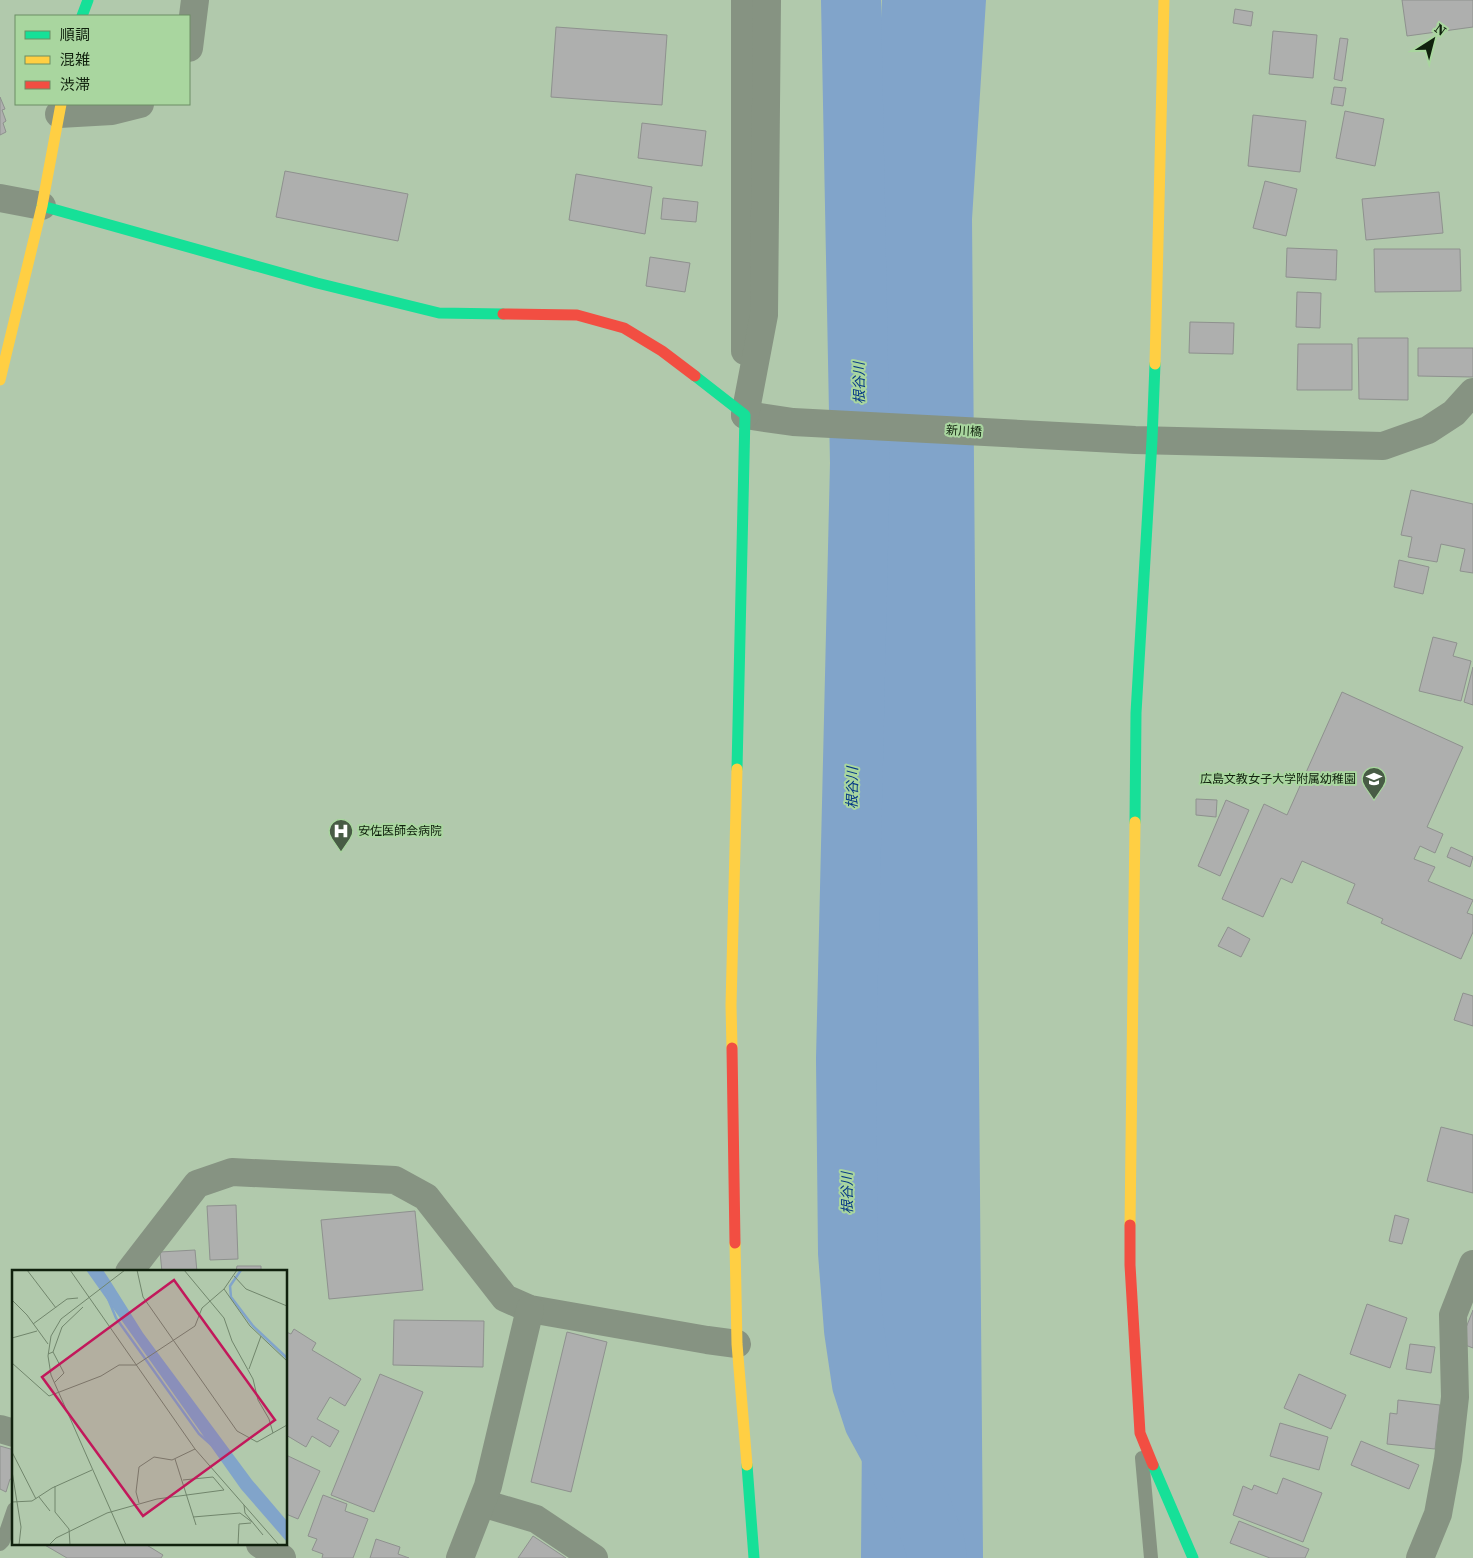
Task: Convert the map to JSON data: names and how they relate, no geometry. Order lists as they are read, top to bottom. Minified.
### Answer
{"streets":{"street":["新川橋"]},"water":["根谷川"],"places":{"school or university":["広島文教女子大学附属幼稚園"],"hospital":["安佐医師会病院"]},"legend":["順調","混雑","渋滞"],"north":"top right"}
